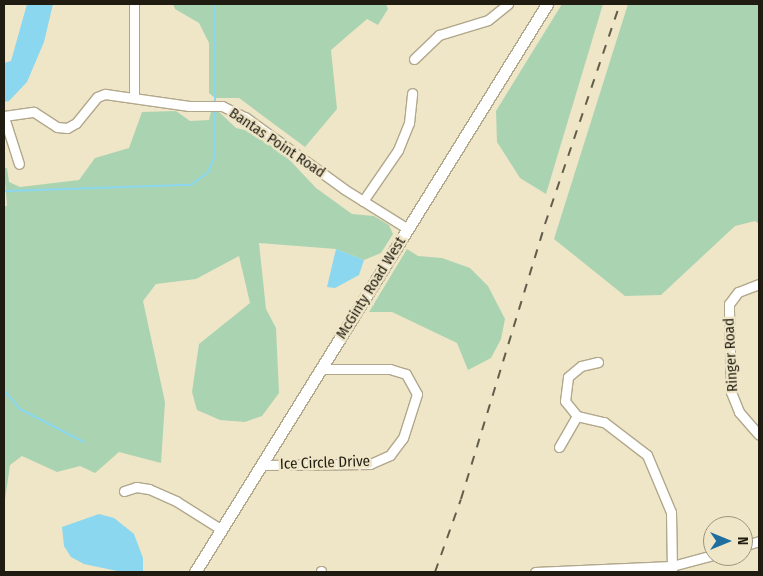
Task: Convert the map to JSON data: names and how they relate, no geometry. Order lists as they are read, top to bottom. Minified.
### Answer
{"streets":{"main road":["McGinty Road West"],"street":["Bantas Point Road","Ringer Road","Ice Circle Drive"]},"crossings":[["Bantas Point Road","McGinty Road West"],["McGinty Road West","Ice Circle Drive"]],"north":"right"}
